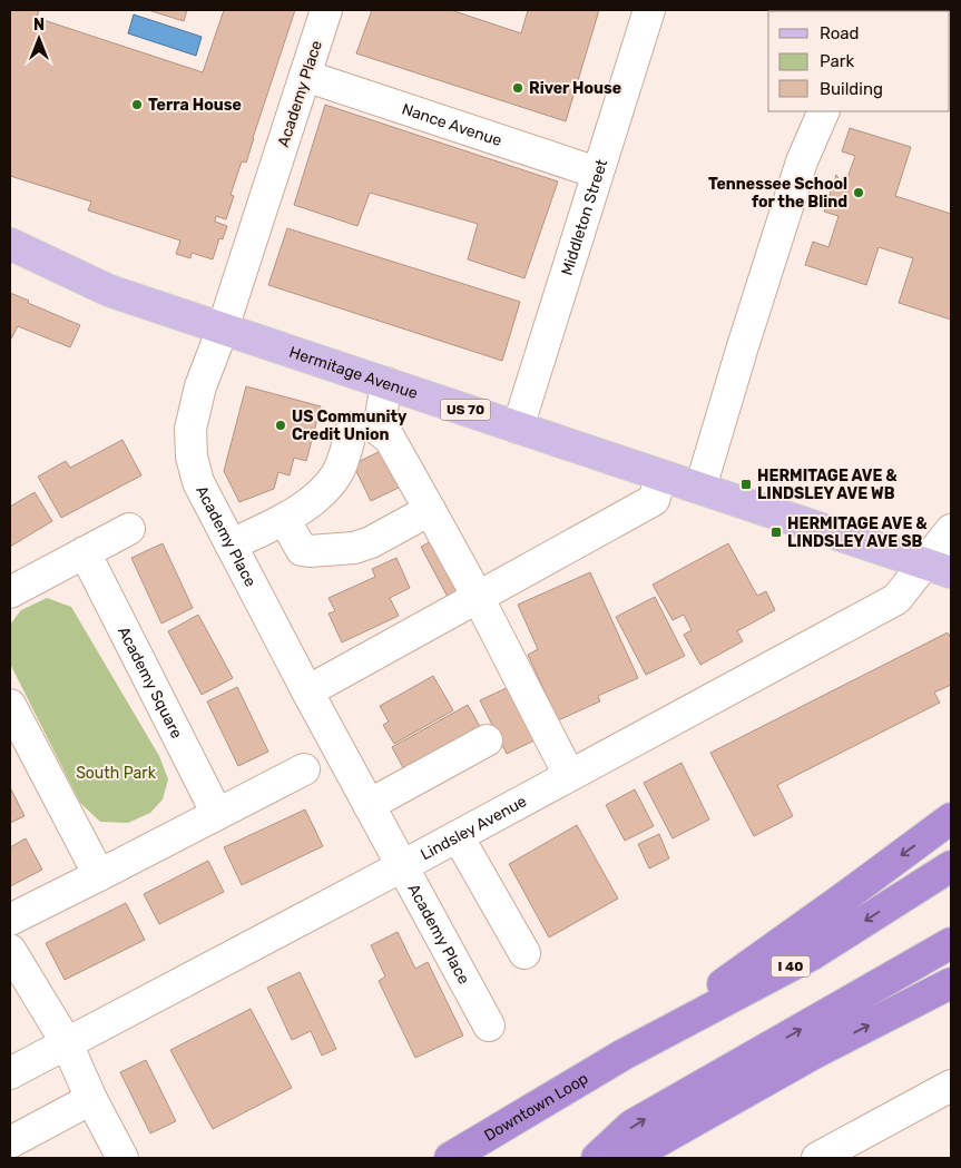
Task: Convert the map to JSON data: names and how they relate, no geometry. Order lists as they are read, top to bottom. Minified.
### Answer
{"streets":{"highway":["I 40","Downtown Loop"],"main road":["Hermitage Avenue","US 70"],"street":["Academy Place","Nance Avenue","Middleton Street","Academy Square","Lindsley Avenue"]},"crossings":[["Academy Place","Nance Avenue"],["Academy Place","Hermitage Avenue"],["Academy Place","Lindsley Avenue"],["Nance Avenue","Middleton Street"],["Middleton Street","Hermitage Avenue"],["Hermitage Avenue","Lindsley Avenue"],["I 40","Downtown Loop"]],"parks":["South Park"],"places":{"other":["River House","Terra House","Tennessee School for the Blind","US Community Credit Union"],"transit":["HERMITAGE AVE & LINDSLEY AVE WB","HERMITAGE AVE & LINDSLEY AVE SB"]},"legend":["Road","Park","Building"],"north":"top"}
